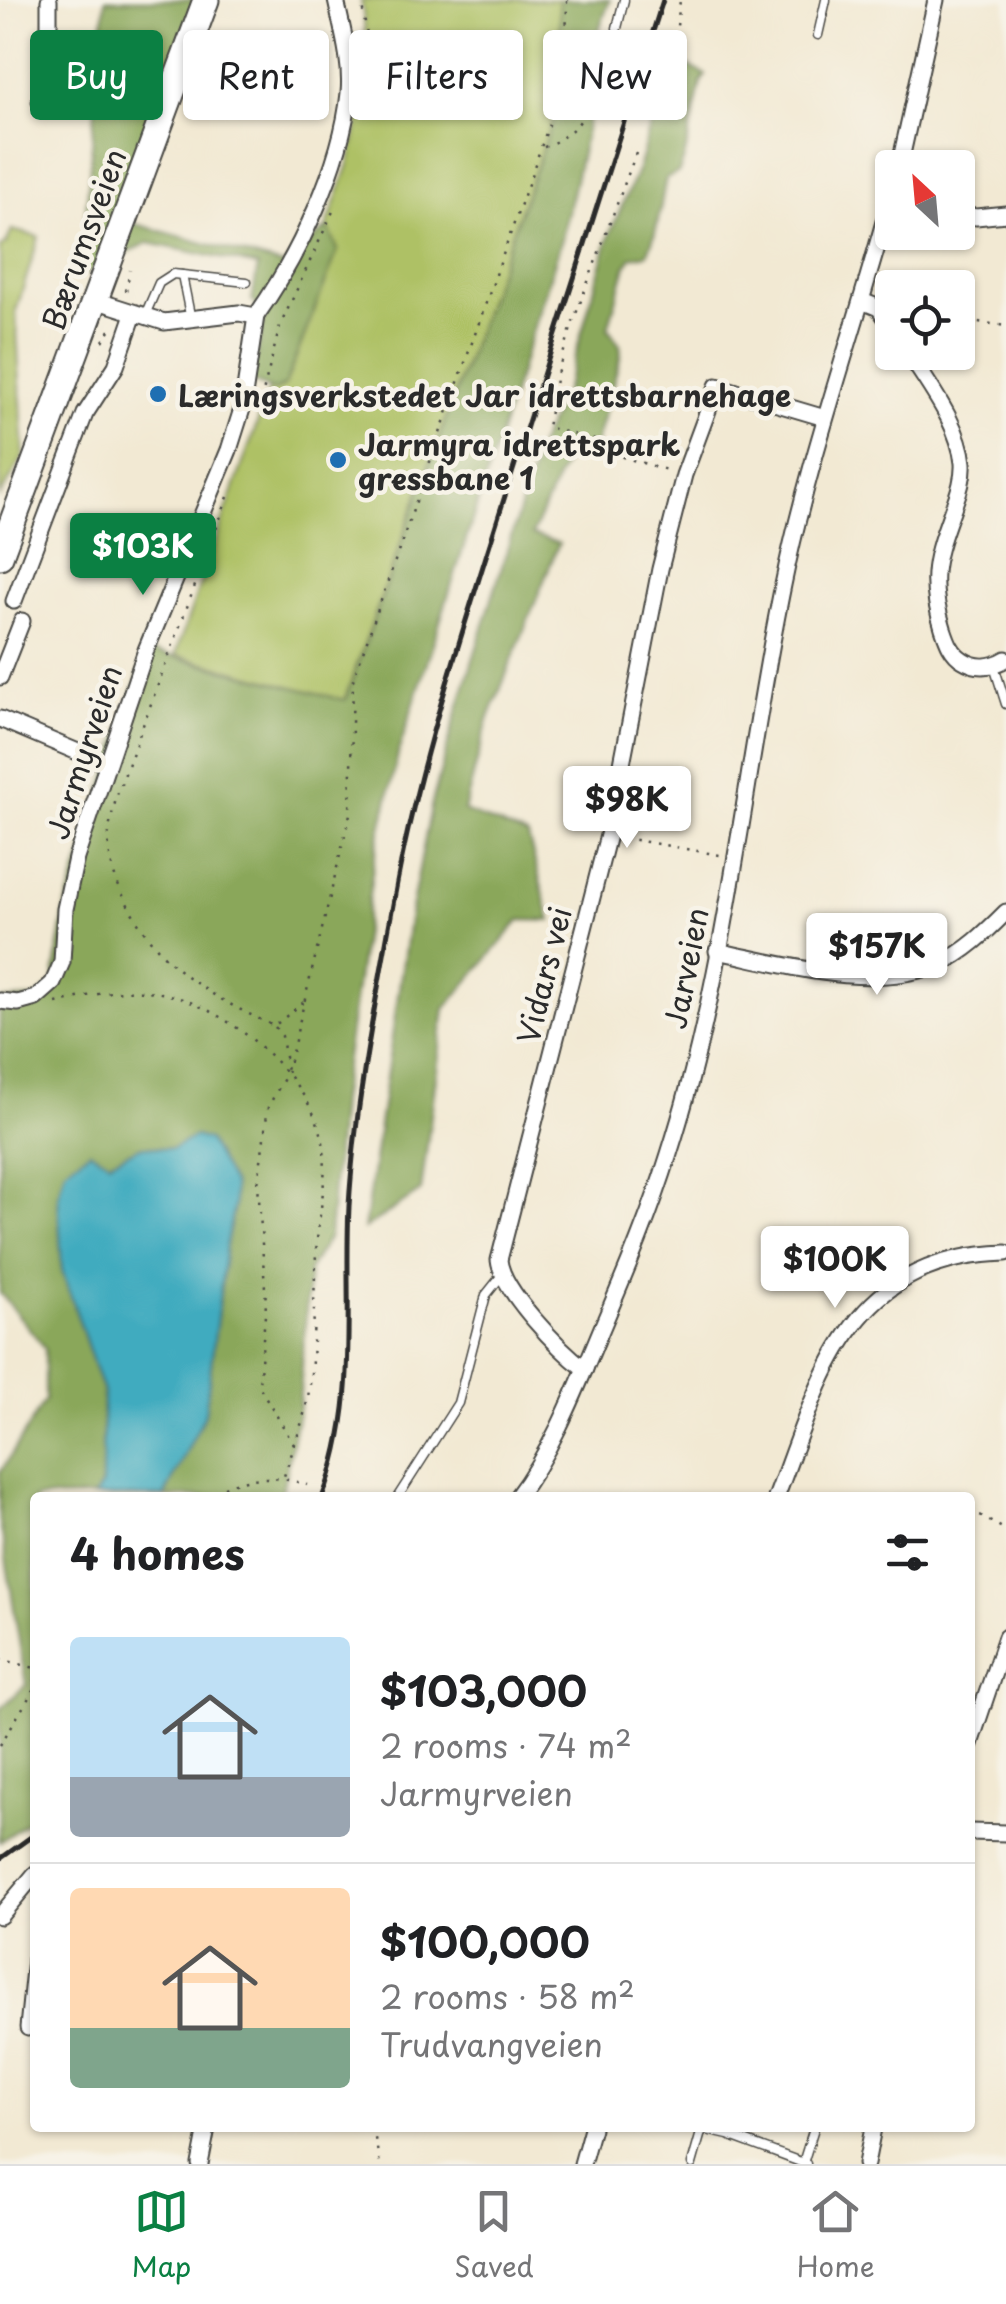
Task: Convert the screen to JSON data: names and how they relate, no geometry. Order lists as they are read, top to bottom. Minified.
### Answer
{"streets":{"main road":["Bærumsveien"],"street":["Jarmyrveien","Jarveien","Vidars vei"]},"crossings":[["Jarveien","Vidars vei"]],"places":["Læringsverkstedet Jar idrettsbarnehage","Jarmyra idrettspark gressbane 1"],"north":"top left","page":{"chip":["Buy","Rent","Filters","New"],"price":["$103K","$98K","$157K","$100K"],"heading":"4 homes","list":[{"name":"$103,000","note":"2 rooms · 74 m² · Jarmyrveien"},{"name":"$100,000","note":"2 rooms · 58 m² · Trudvangveien"}],"tabs":["Map","Saved","Home"]}}
